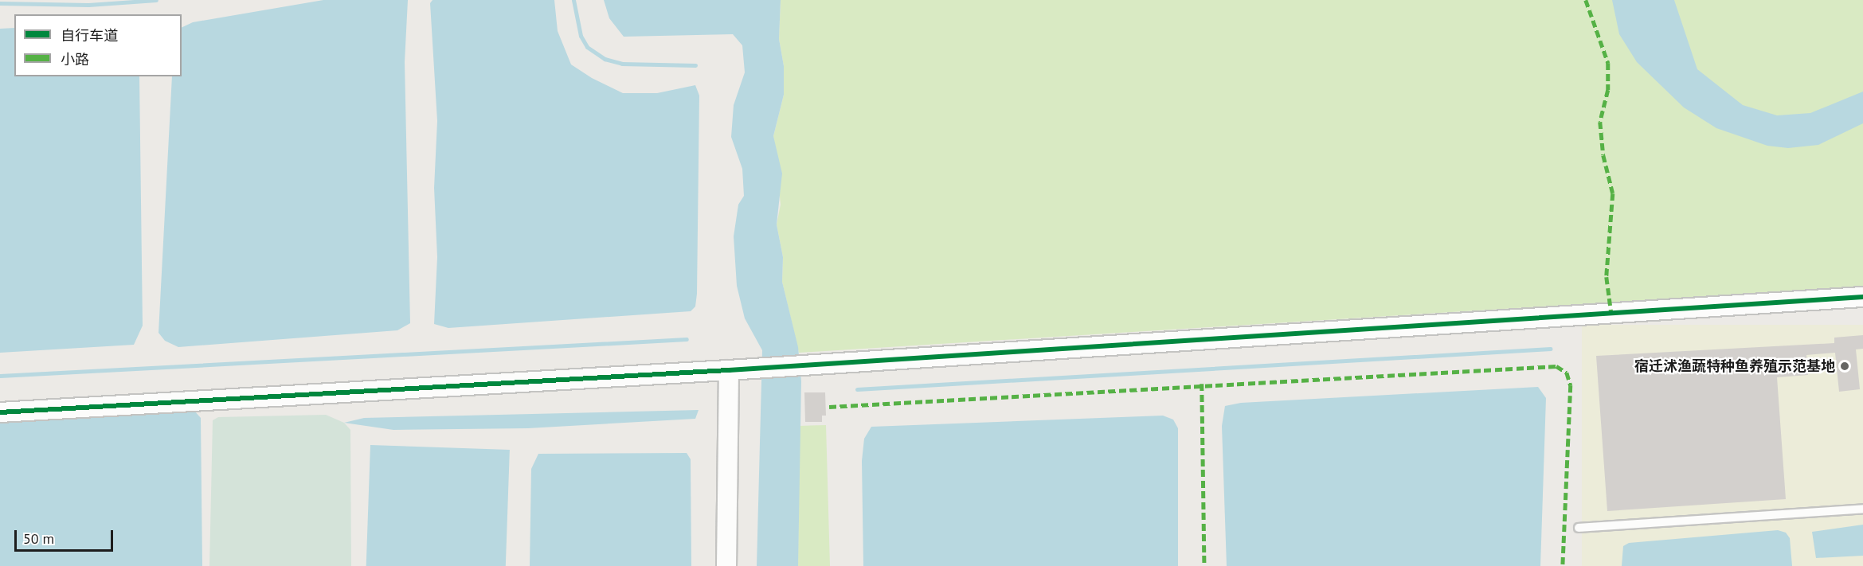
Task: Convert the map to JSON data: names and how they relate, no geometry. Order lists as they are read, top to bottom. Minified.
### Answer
{"places":["宿迁沭渔蔬特种鱼养殖示范基地"],"legend":["自行车道","小路"],"scale_bar":"50 m"}
